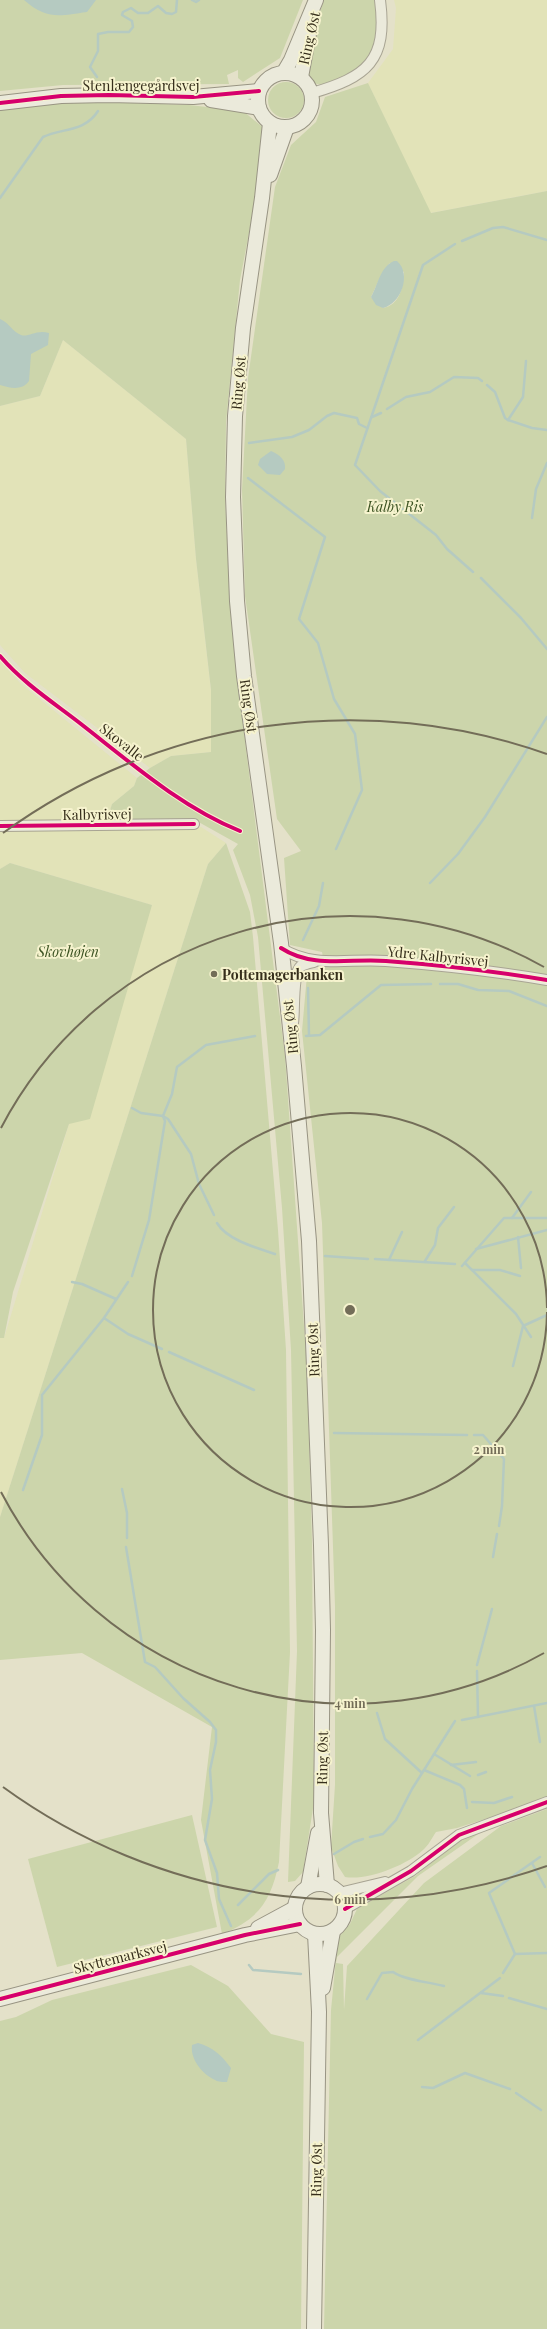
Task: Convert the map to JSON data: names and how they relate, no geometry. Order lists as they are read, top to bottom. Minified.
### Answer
{"streets":{"main road":["Ring Øst","Stenlængegårdsvej","Skyttemarksvej"],"street":["Kalbyrisvej","Ydre Kalbyrisvej"],"cycle path":["Skovalle"]},"crossings":[["Ring Øst","Stenlængegårdsvej"],["Ring Øst","Ydre Kalbyrisvej"],["Ring Øst","Skyttemarksvej"]],"parks":["Kalby Ris","Skovhøjen"],"places":["Pottemagerbanken"],"rings":["2 min","4 min","6 min"]}
